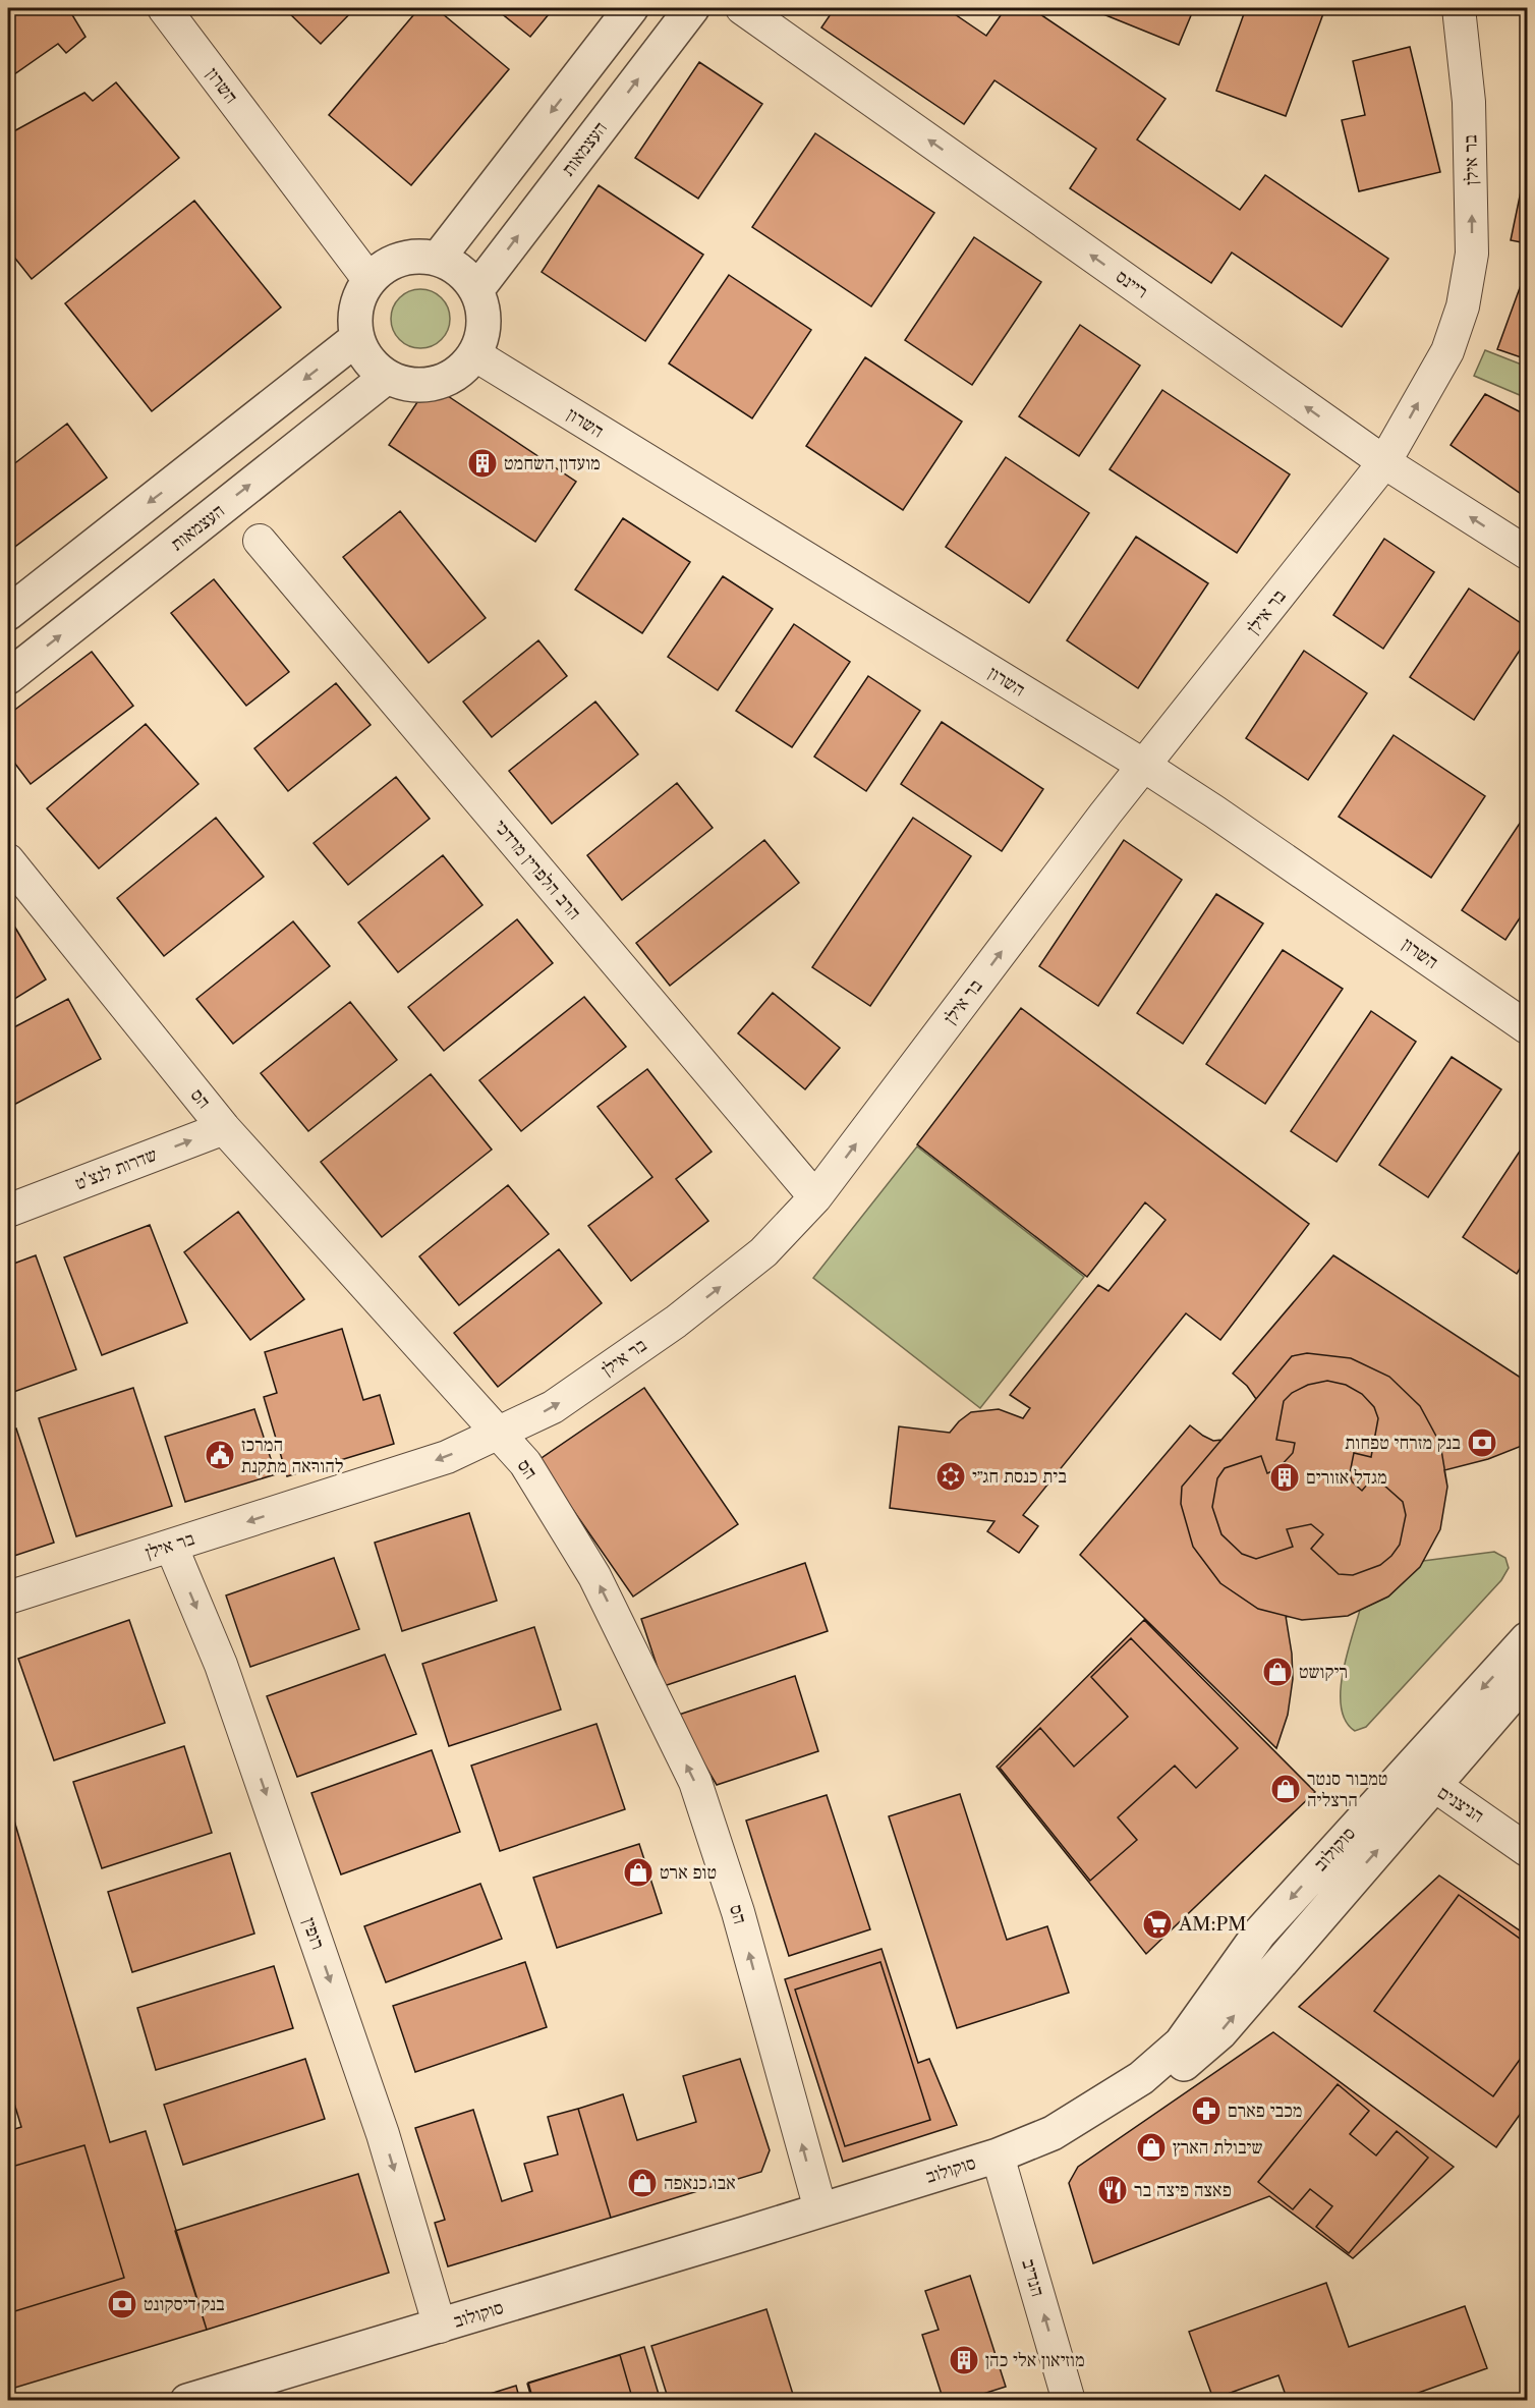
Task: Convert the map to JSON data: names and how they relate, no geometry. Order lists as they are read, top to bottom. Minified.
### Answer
{"streets":{"street":["השרון","העצמאות","בר אילן","ריינס","הרב הלפרין מרדכי","הס","שדרות לנצ'ט","הניצנים","סוקולוב","רופין","הנדיב"]},"crossings":[["השרון","העצמאות"],["השרון","בר אילן"],["בר אילן","ריינס"],["בר אילן","הרב הלפרין מרדכי"],["בר אילן","הס"],["בר אילן","רופין"],["הס","שדרות לנצ'ט"],["הס","סוקולוב"],["הניצנים","סוקולוב"],["סוקולוב","רופין"],["סוקולוב","הנדיב"]],"one_way":["ריינס","הס","שדרות לנצ'ט","רופין","הנדיב"],"places":{"building":["מועדון השחמט","מגדל אזורים","מוזיאון אלי כהן"],"bank":["בנק מזרחי טפחות","בנק דיסקונט"],"public building":["המרכז להוראה מתקנת"],"synagogue":["בית כנסת חג״י"],"shop":["ריקושט","טמבור סנטר הרצליה","טופ ארט","שיבולת הארץ","אבו כנאפה"],"supermarket":["AM:PM"],"pharmacy":["מכבי פארם"],"restaurant":["פאצה פיצה בר"]}}
